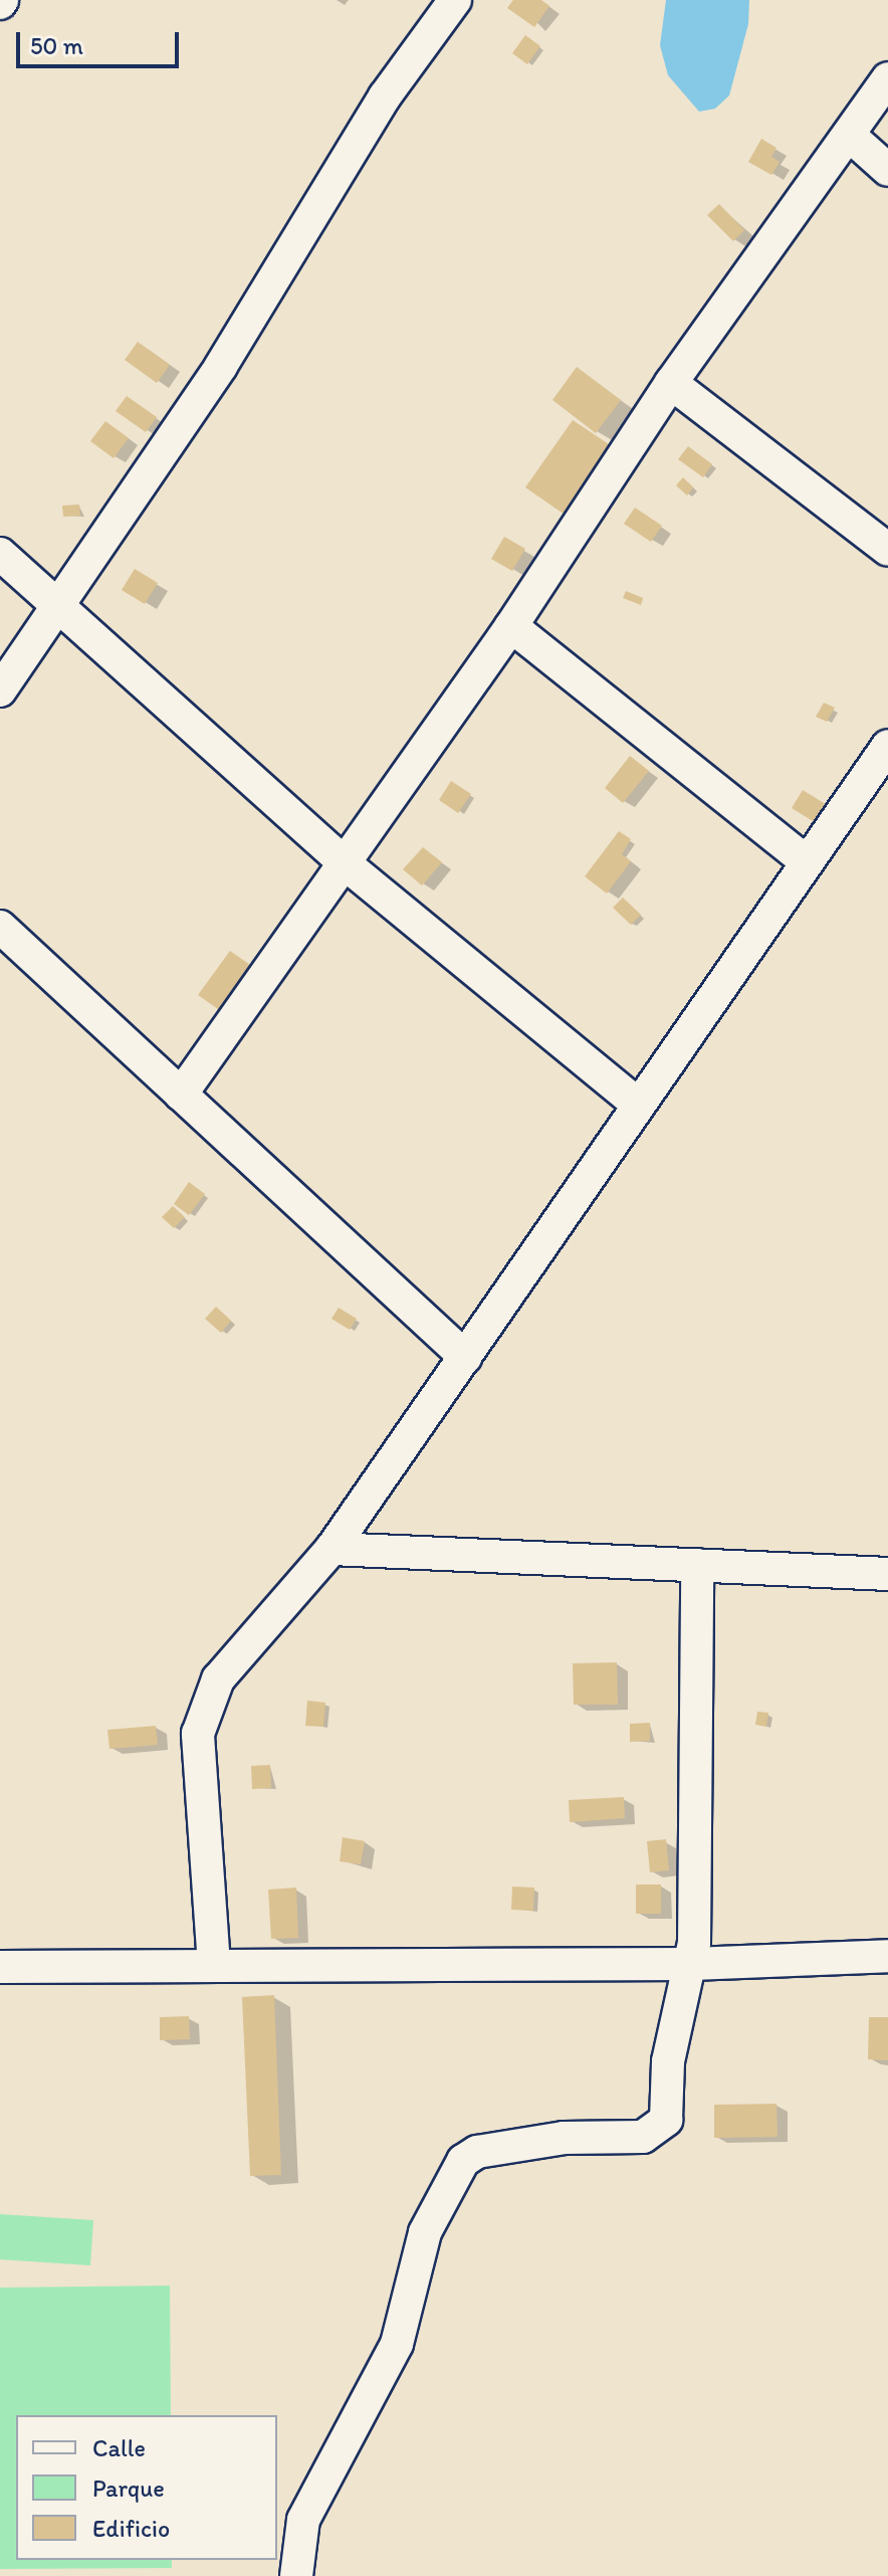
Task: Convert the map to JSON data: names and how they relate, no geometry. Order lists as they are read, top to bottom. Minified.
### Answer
{"legend":["Calle","Parque","Edificio"],"scale_bar":"50 m"}
